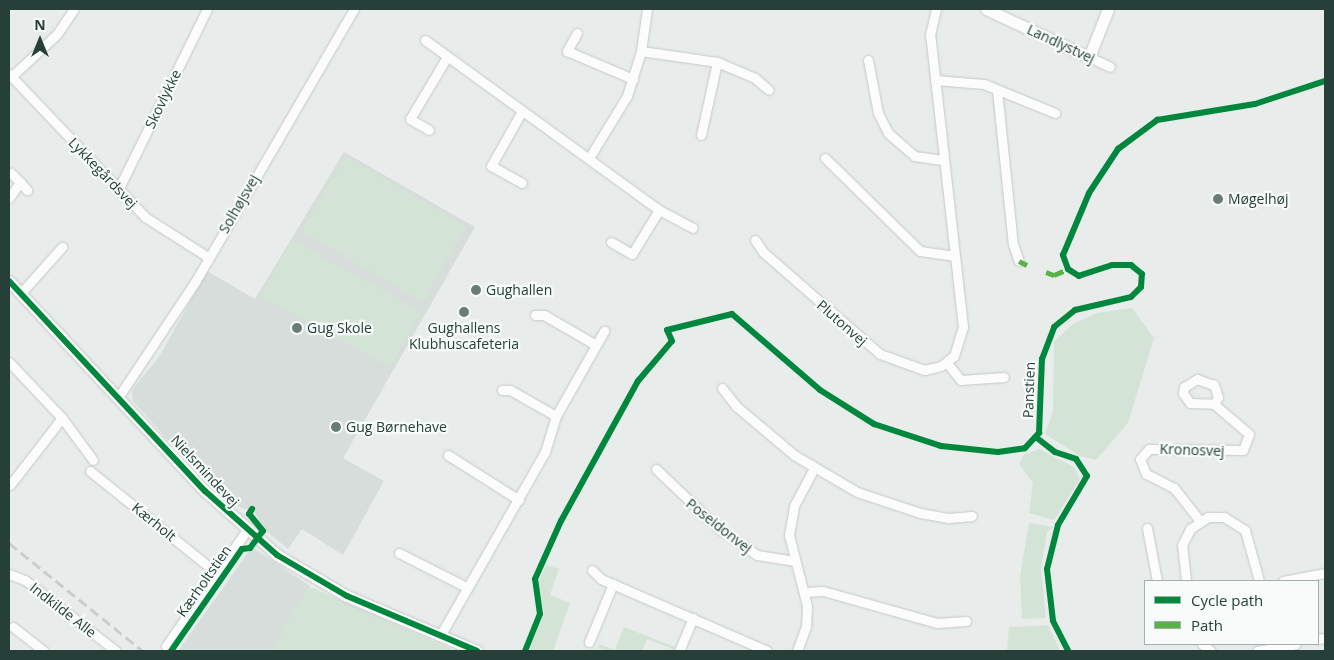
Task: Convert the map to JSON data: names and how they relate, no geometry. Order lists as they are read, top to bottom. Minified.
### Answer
{"streets":{"street":["Landlystvej","Skovlykke","Lykkegårdsvej","Solhøjsvej","Plutonvej","Kronosvej","Nielsmindevej","Kærholt","Poseidonvej","Indkilde Alle"],"cycle path":["Panstien","Kærholtstien"]},"crossings":[["Skovlykke","Lykkegårdsvej"],["Lykkegårdsvej","Solhøjsvej"],["Solhøjsvej","Nielsmindevej"]],"places":["Møgelhøj","Gughallen","Gughallens Klubhuscafeteria","Gug Skole","Gug Børnehave"],"legend":["Cycle path","Path"],"north":"top"}
